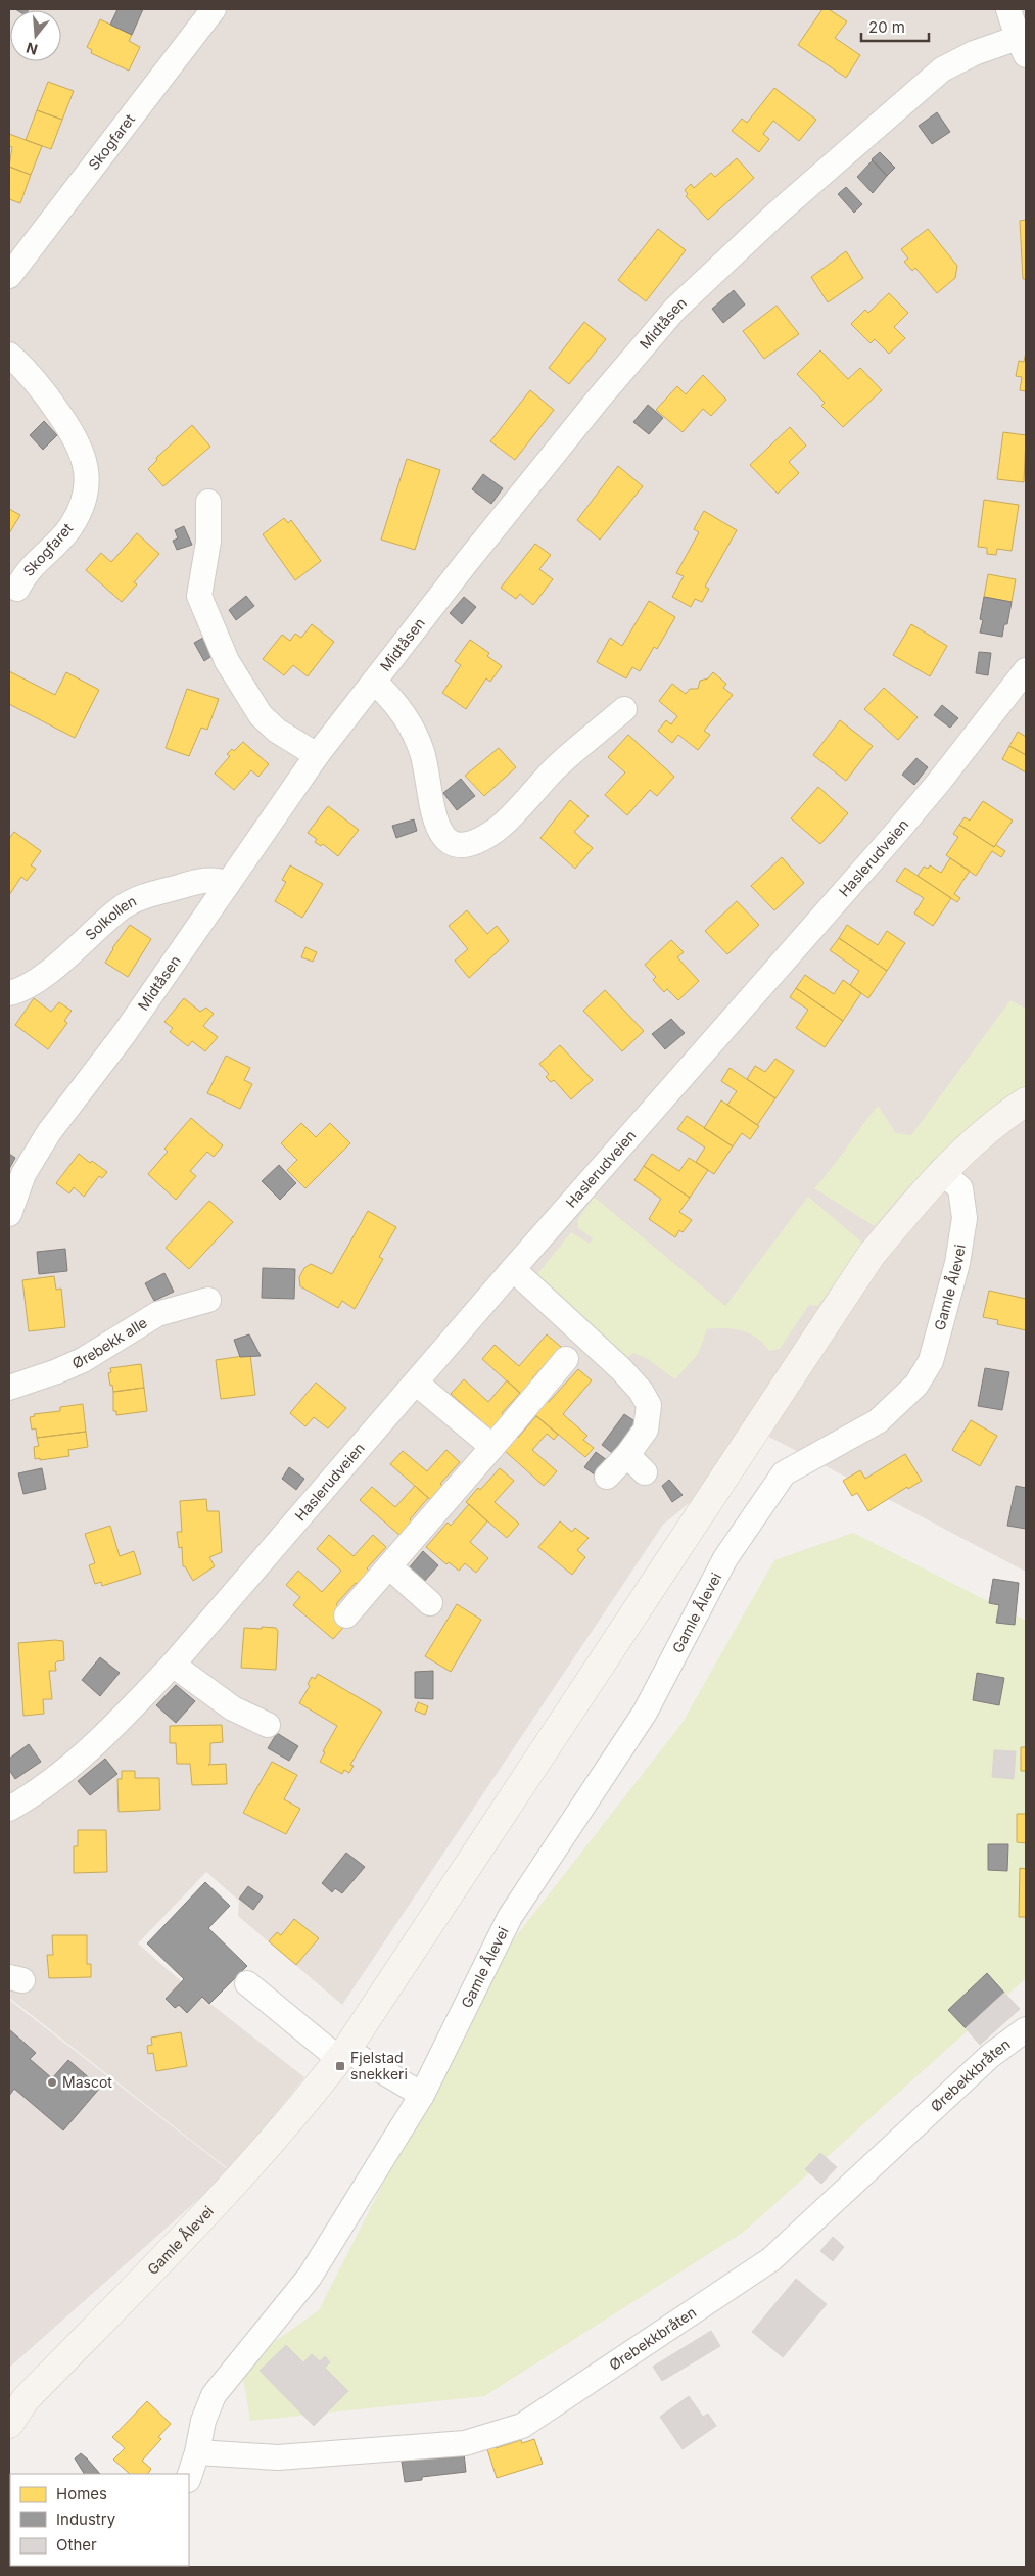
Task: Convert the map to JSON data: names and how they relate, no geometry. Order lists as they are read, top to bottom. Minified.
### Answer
{"streets":{"main road":["Gamle Ålevei"],"street":["Skogfaret","Midtåsen","Haslerudveien","Solkollen","Ørebekk alle","Ørebekkbråten"]},"crossings":[["Midtåsen","Solkollen"],["Gamle Ålevei","Ørebekkbråten"]],"places":{"transit":["Fjelstad snekkeri"],"other":["Mascot"]},"legend":["Homes","Industry","Other"],"scale_bar":"20 m","north":"bottom"}
